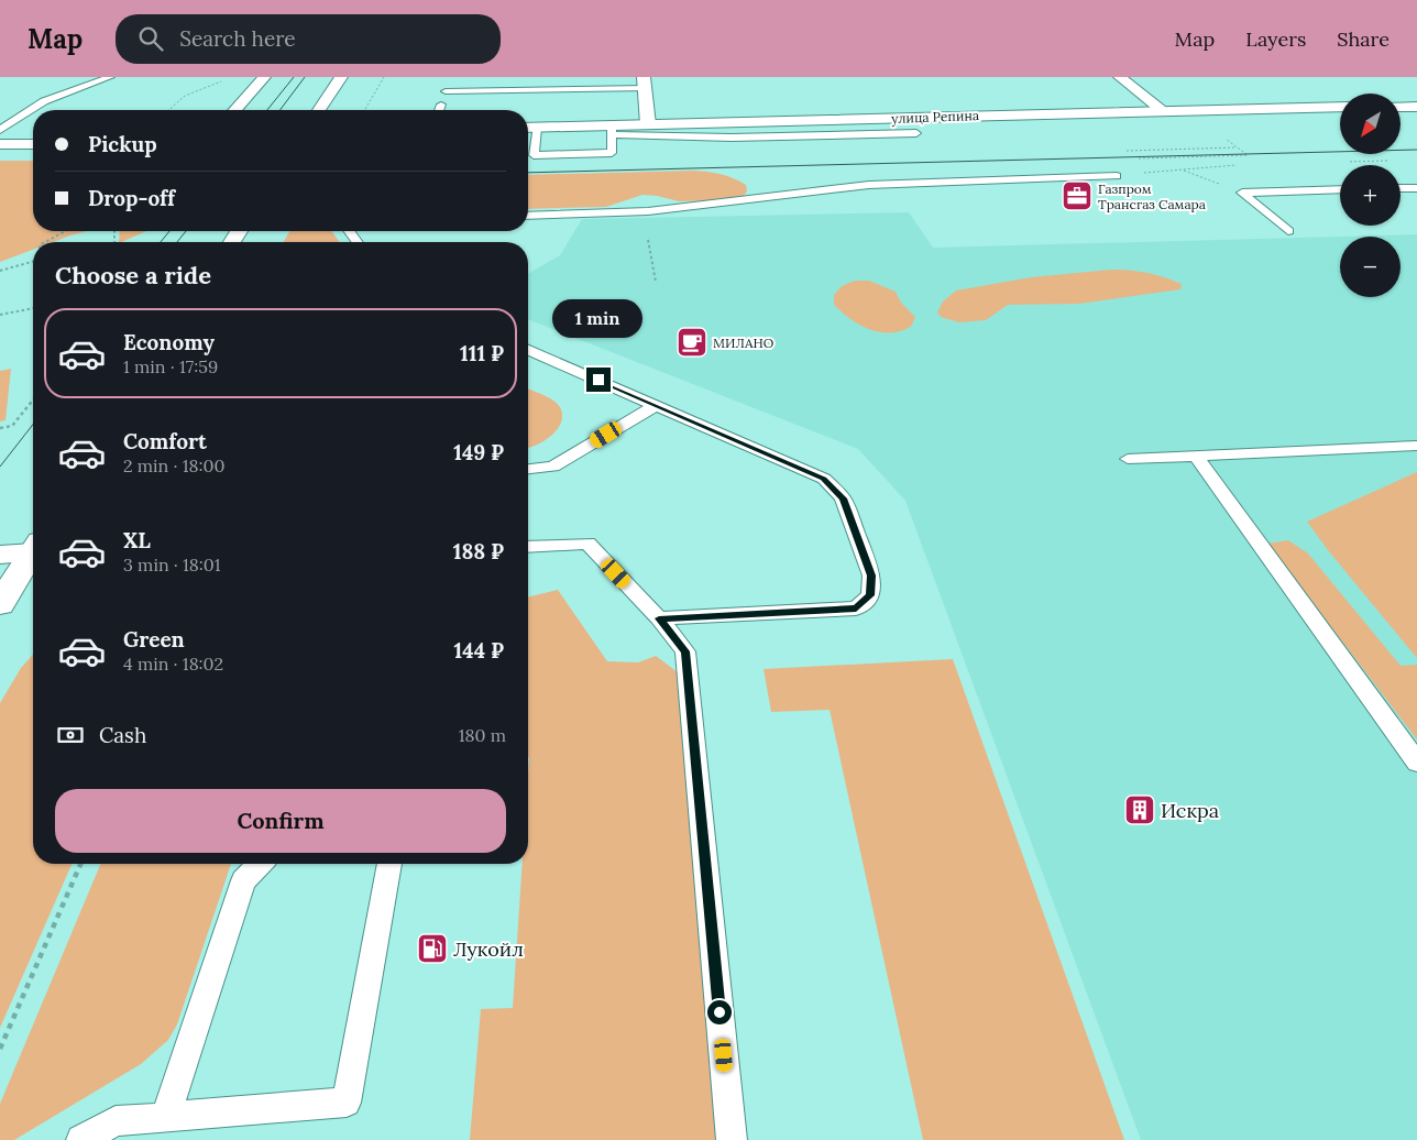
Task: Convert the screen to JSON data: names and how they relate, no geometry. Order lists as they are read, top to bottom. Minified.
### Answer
{"streets":{"street":["улица Репина"]},"places":{"office":["Газпром Трансгаз Самара"],"cafe":["МИЛАНО"],"building":["Искра"],"fuel station":["Лукойл"]},"north":"bottom left","page":{"header":"Map","search":"Search here","nav":["Map","Layers","Share"],"map_buttons":["+","−"],"banner":["Pickup","Drop-off"],"heading":"Choose a ride","bubble":"1 min","list":[{"name":"Economy","note":"1 min · 17:59","value":"111 ₽"},{"name":"Comfort","note":"2 min · 18:00","value":"149 ₽"},{"name":"XL","note":"3 min · 18:01","value":"188 ₽"},{"name":"Green","note":"4 min · 18:02","value":"144 ₽"}],"pay":["Cash","180 m"],"buttons":"Confirm"}}
